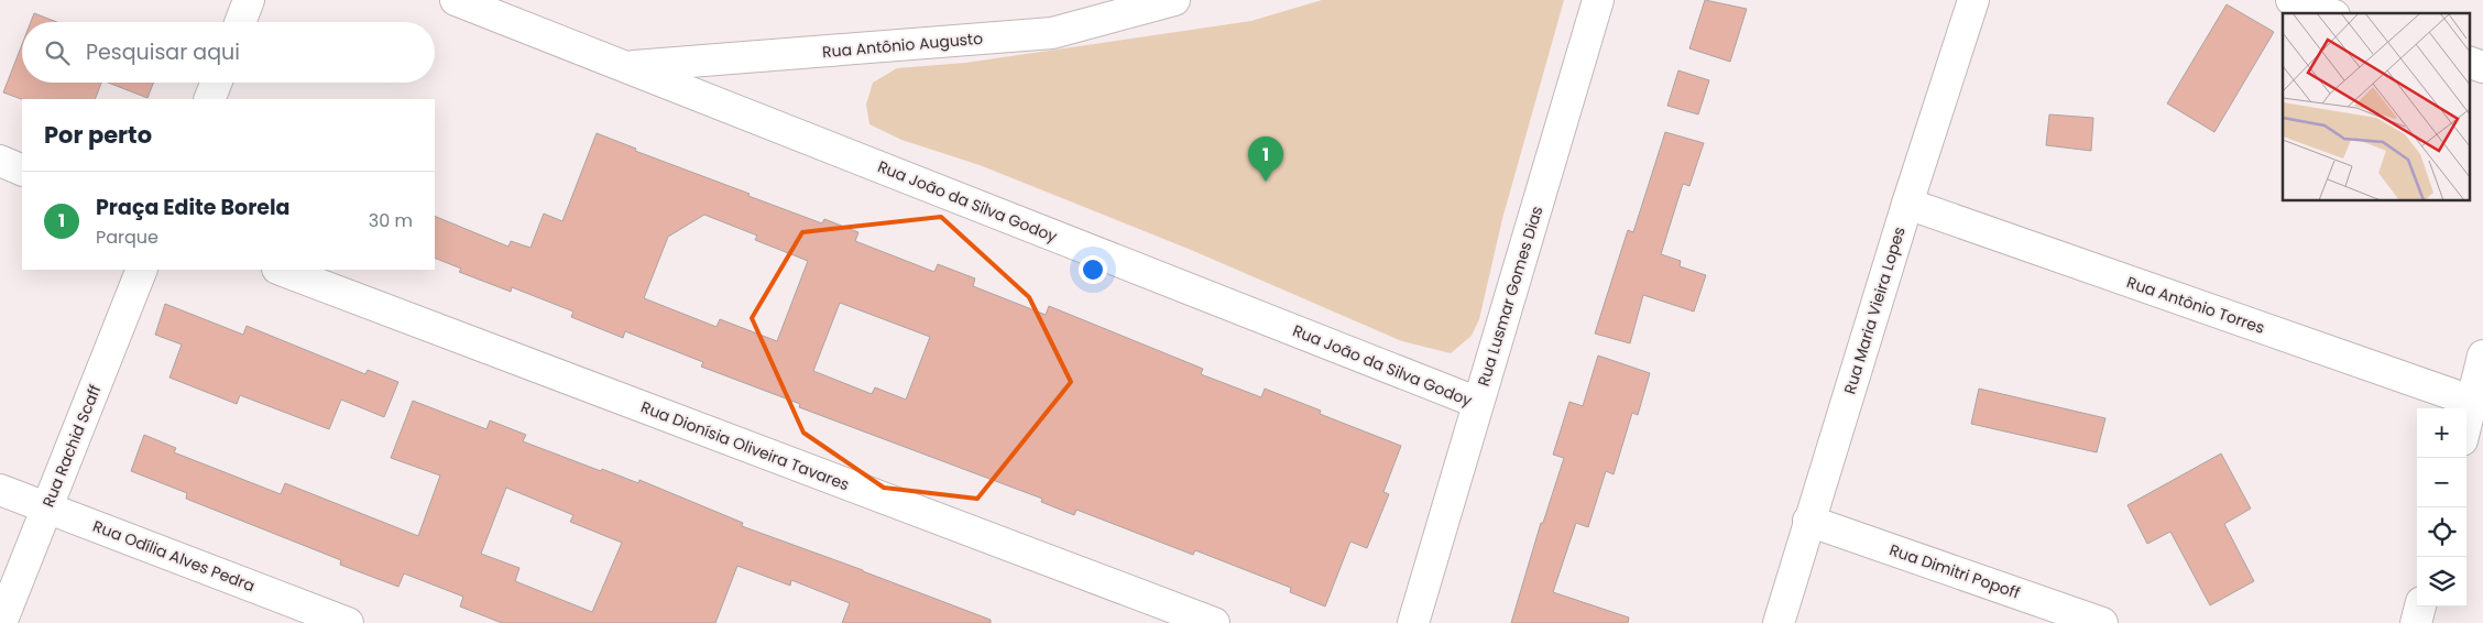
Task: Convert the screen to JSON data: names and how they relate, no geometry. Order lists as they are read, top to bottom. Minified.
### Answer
{"streets":{"street":["Rua Antônio Augusto","Rua João da Silva Godoy","Rua Lusmar Gomes Dias","Rua Antônio Torres","Rua Maria Vieira Lopes","Rua Rachid Scaff","Rua Dionísia Oliveira Tavares","Rua Odília Alves Pedra","Rua Dimitri Popoff"]},"crossings":[["Rua Antônio Augusto","Rua João da Silva Godoy"],["Rua João da Silva Godoy","Rua Lusmar Gomes Dias"],["Rua Antônio Torres","Rua Maria Vieira Lopes"],["Rua Maria Vieira Lopes","Rua Dimitri Popoff"],["Rua Rachid Scaff","Rua Odília Alves Pedra"]],"page":{"search":"Pesquisar aqui","heading":"Por perto","pins":"1","list":[{"mark":"1","name":"Praça Edite Borela","note":"Parque","value":"30 m"}],"map_buttons":["+","−"]}}
